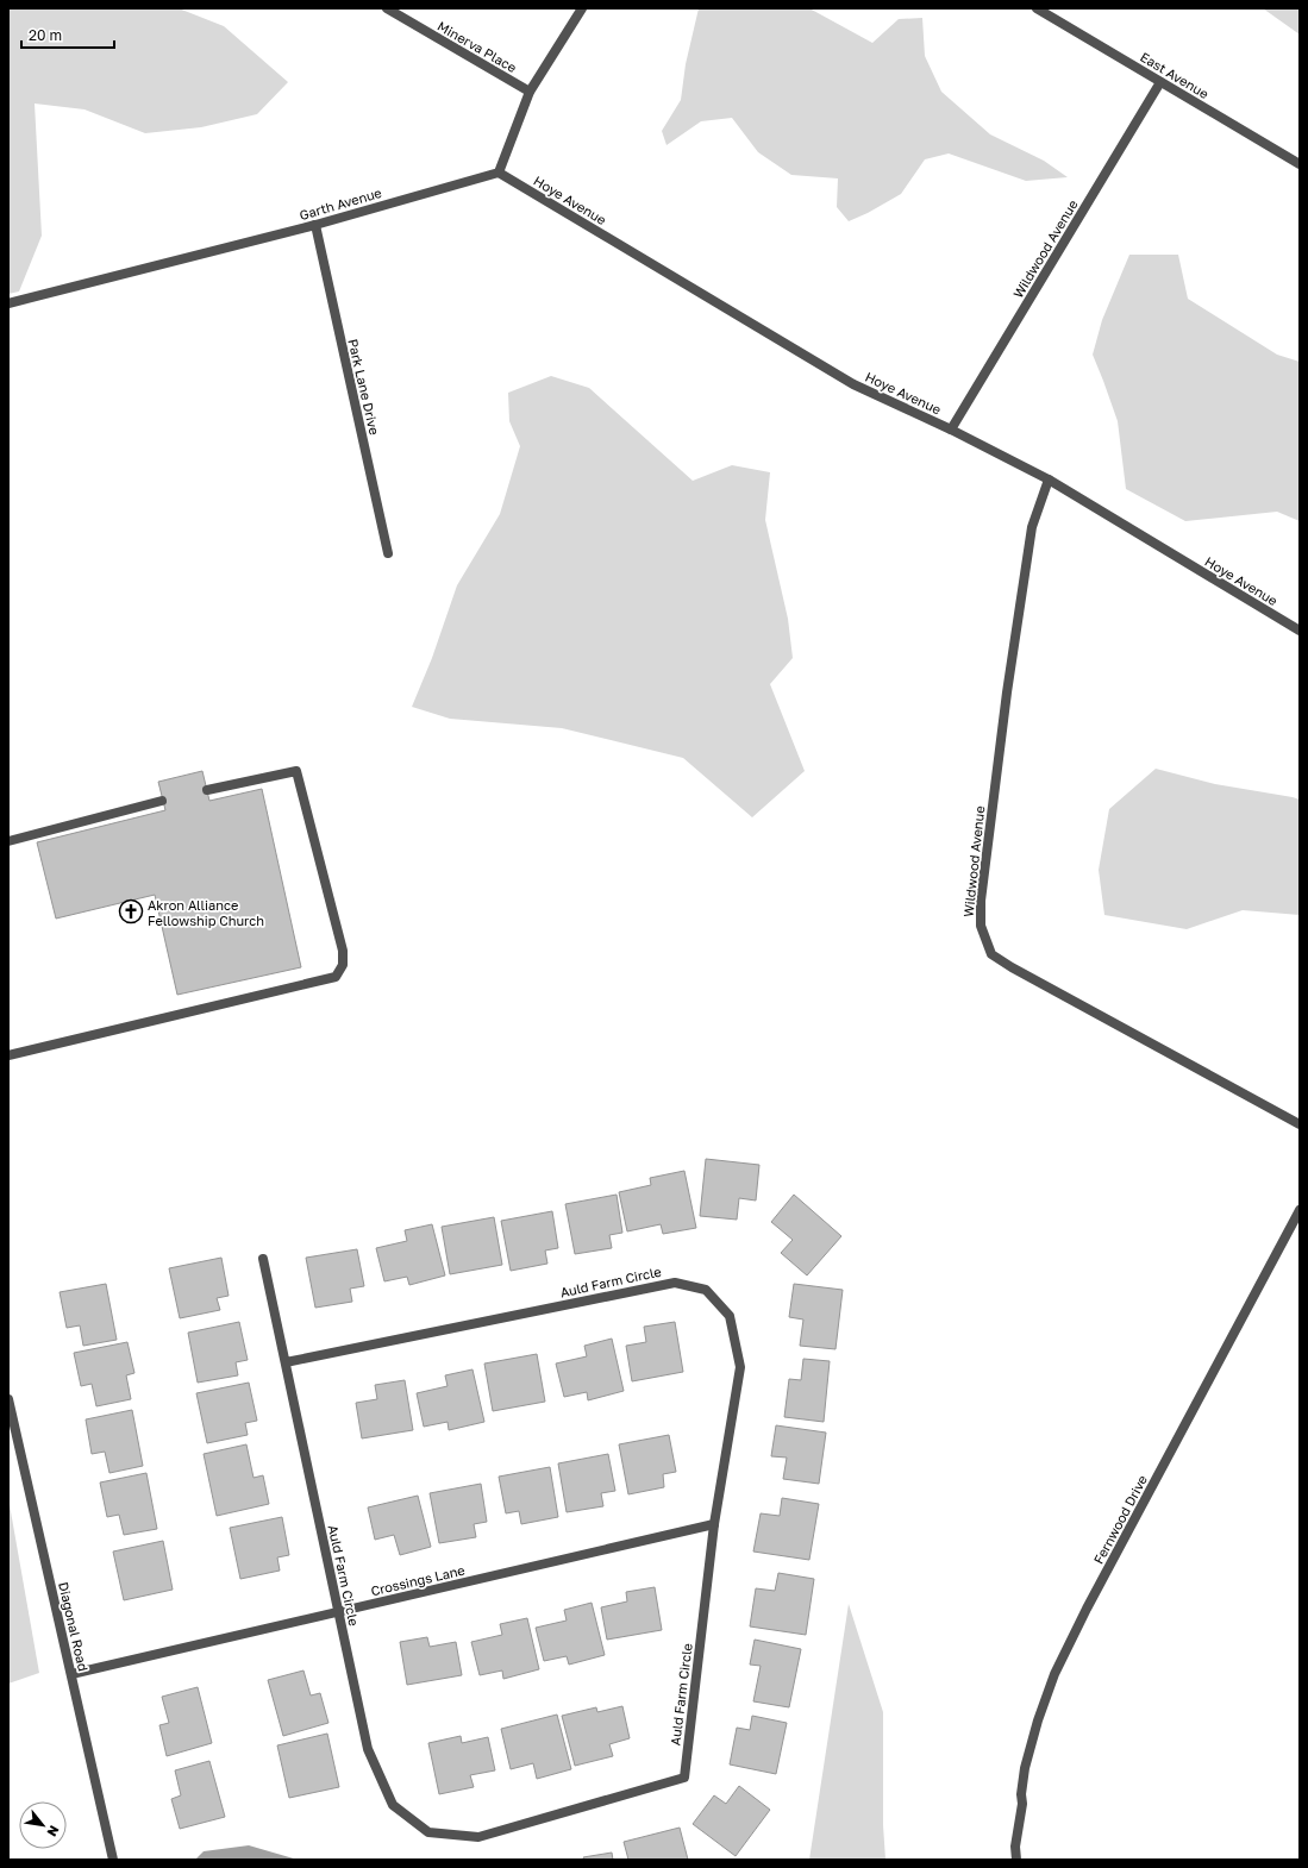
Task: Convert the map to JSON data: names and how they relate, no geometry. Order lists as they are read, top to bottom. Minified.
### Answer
{"streets":{"street":["Minerva Place","East Avenue","Hoye Avenue","Garth Avenue","Wildwood Avenue","Park Lane Drive","Auld Farm Circle","Fernwood Drive","Crossings Lane","Diagonal Road"]},"crossings":[["East Avenue","Wildwood Avenue"],["Hoye Avenue","Garth Avenue"],["Hoye Avenue","Wildwood Avenue"],["Garth Avenue","Park Lane Drive"],["Auld Farm Circle","Crossings Lane"],["Crossings Lane","Diagonal Road"]],"places":{"church":["Akron Alliance Fellowship Church"]},"scale_bar":"20 m","north":"bottom right"}
